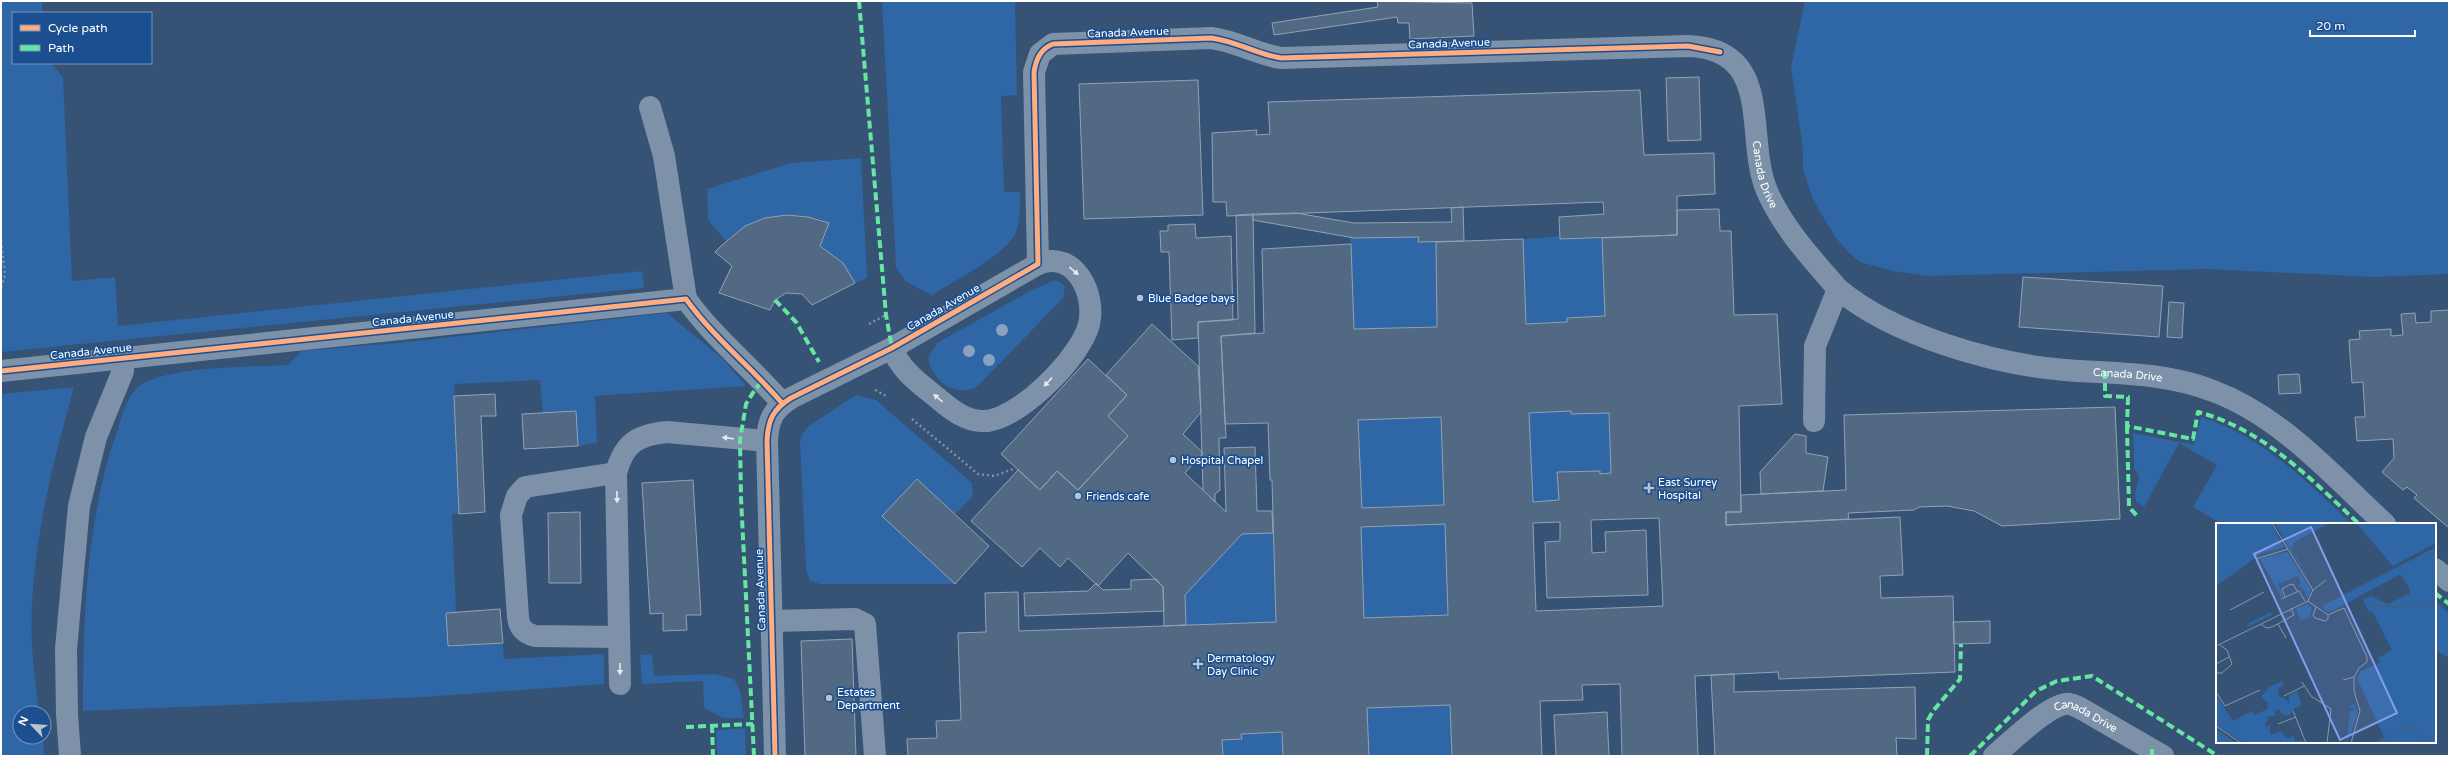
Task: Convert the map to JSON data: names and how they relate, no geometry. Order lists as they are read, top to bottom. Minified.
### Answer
{"streets":{"street":["Canada Avenue","Canada Drive"]},"crossings":[["Canada Avenue","Canada Drive"]],"places":{"other":["Blue Badge bays","Hospital Chapel","Friends cafe","Estates Department"],"health":["East Surrey Hospital","Dermatology Day Clinic"]},"legend":["Cycle path","Path"],"scale_bar":"20 m","north":"top left"}
